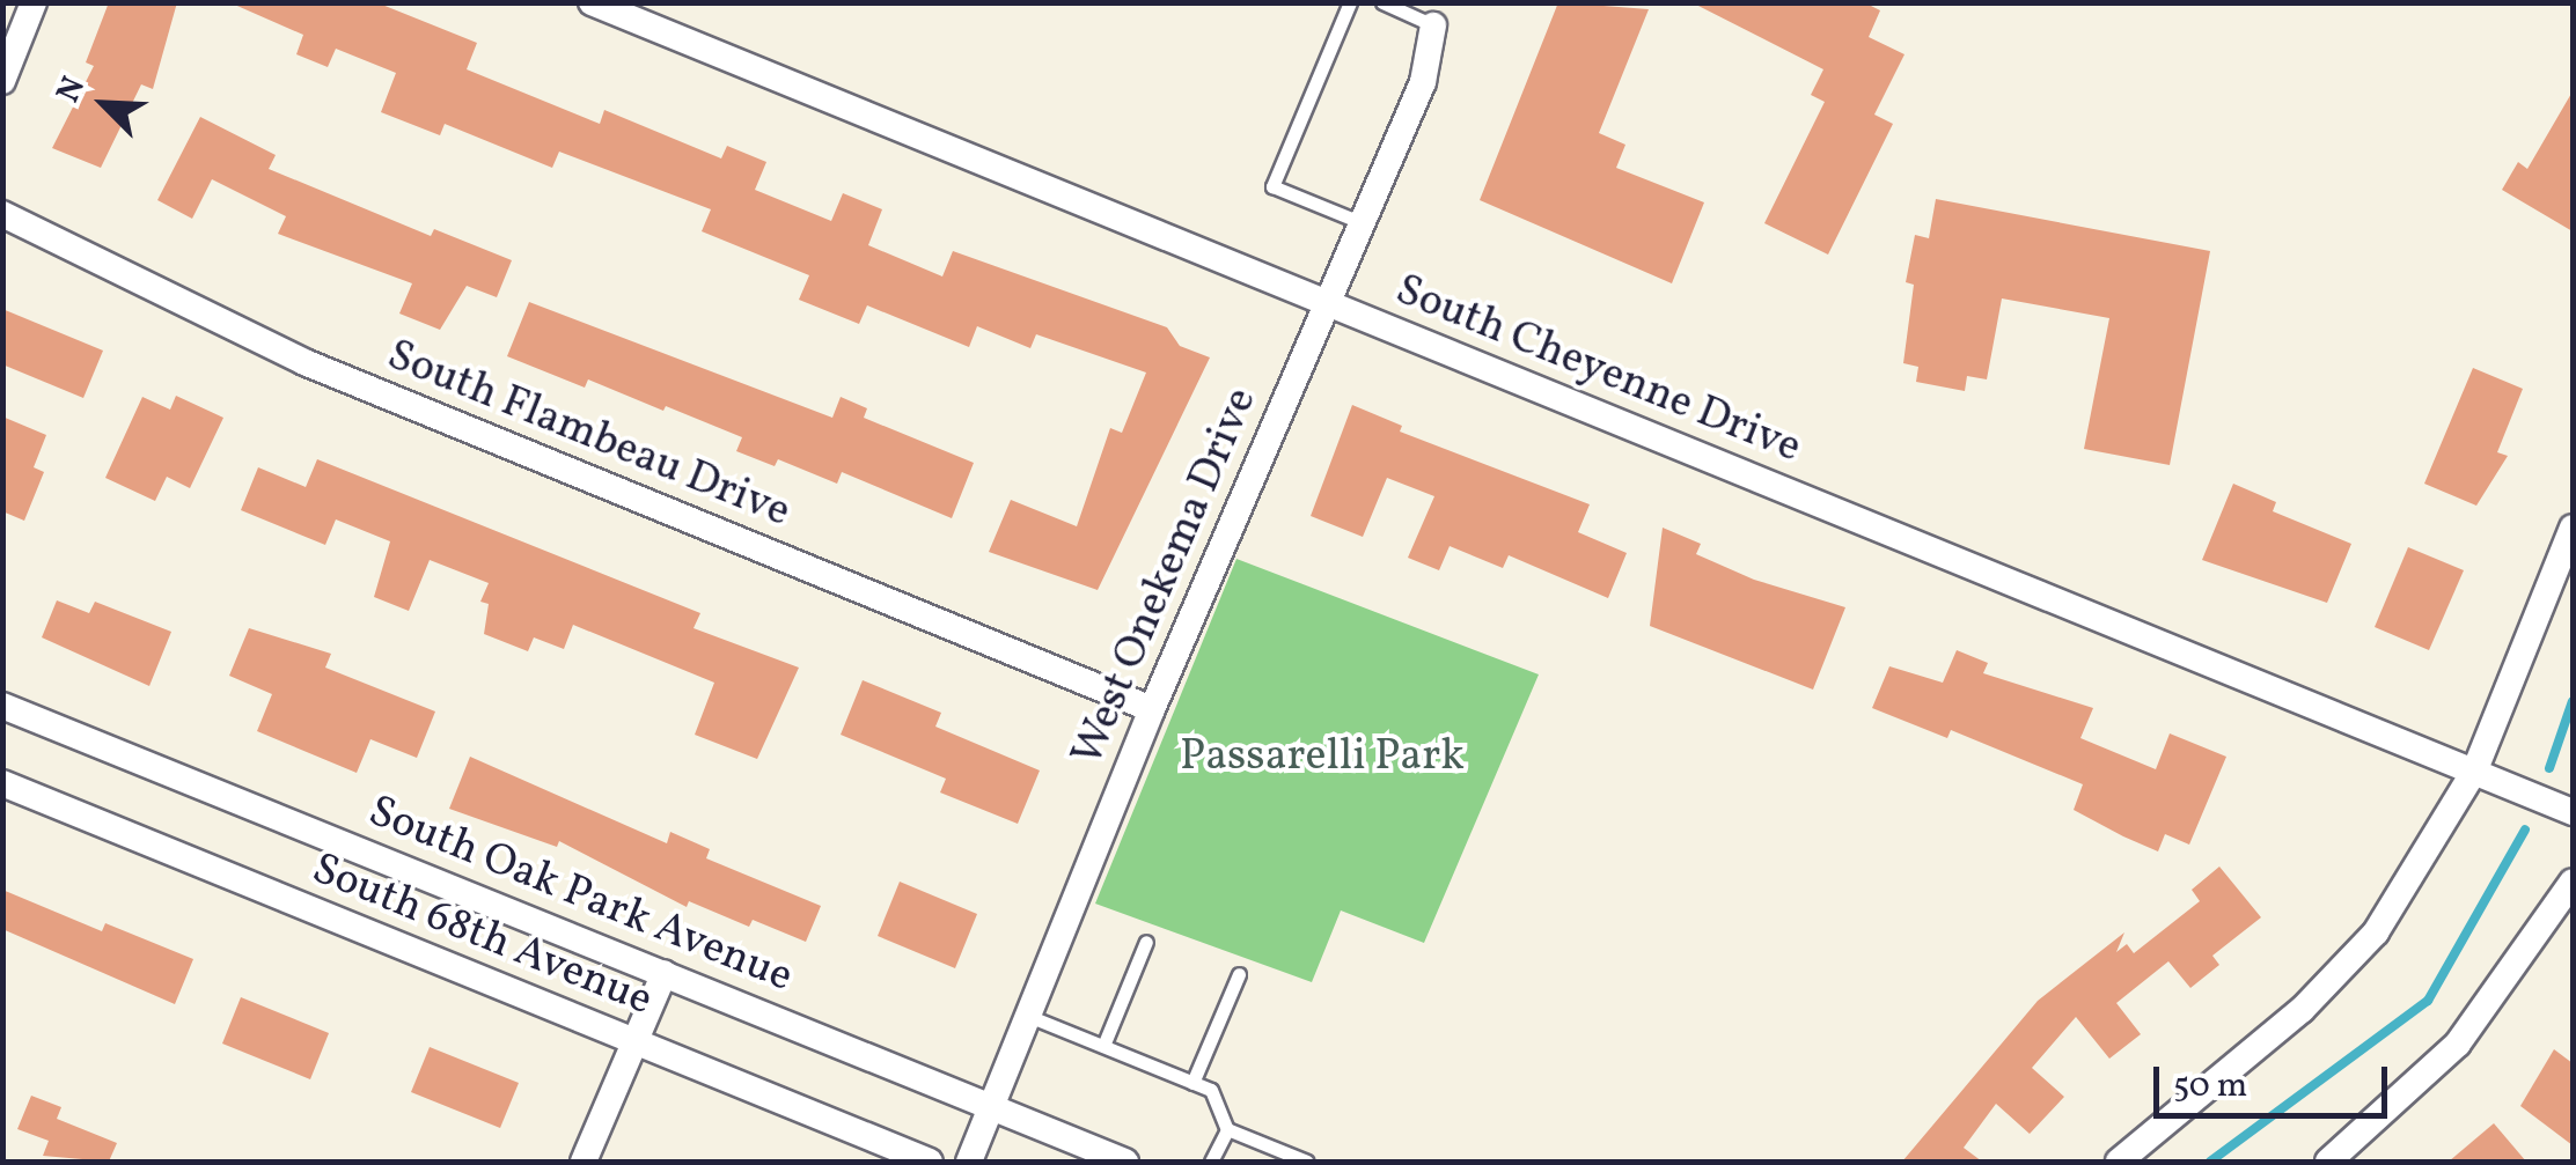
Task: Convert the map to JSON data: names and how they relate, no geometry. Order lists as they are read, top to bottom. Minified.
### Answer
{"streets":{"street":["South Cheyenne Drive","South Flambeau Drive","West Onekema Drive","South Oak Park Avenue","South 68th Avenue"]},"crossings":[["South Cheyenne Drive","West Onekema Drive"],["South Flambeau Drive","West Onekema Drive"],["West Onekema Drive","South Oak Park Avenue"]],"parks":["Passarelli Park"],"scale_bar":"50 m","north":"top left"}
